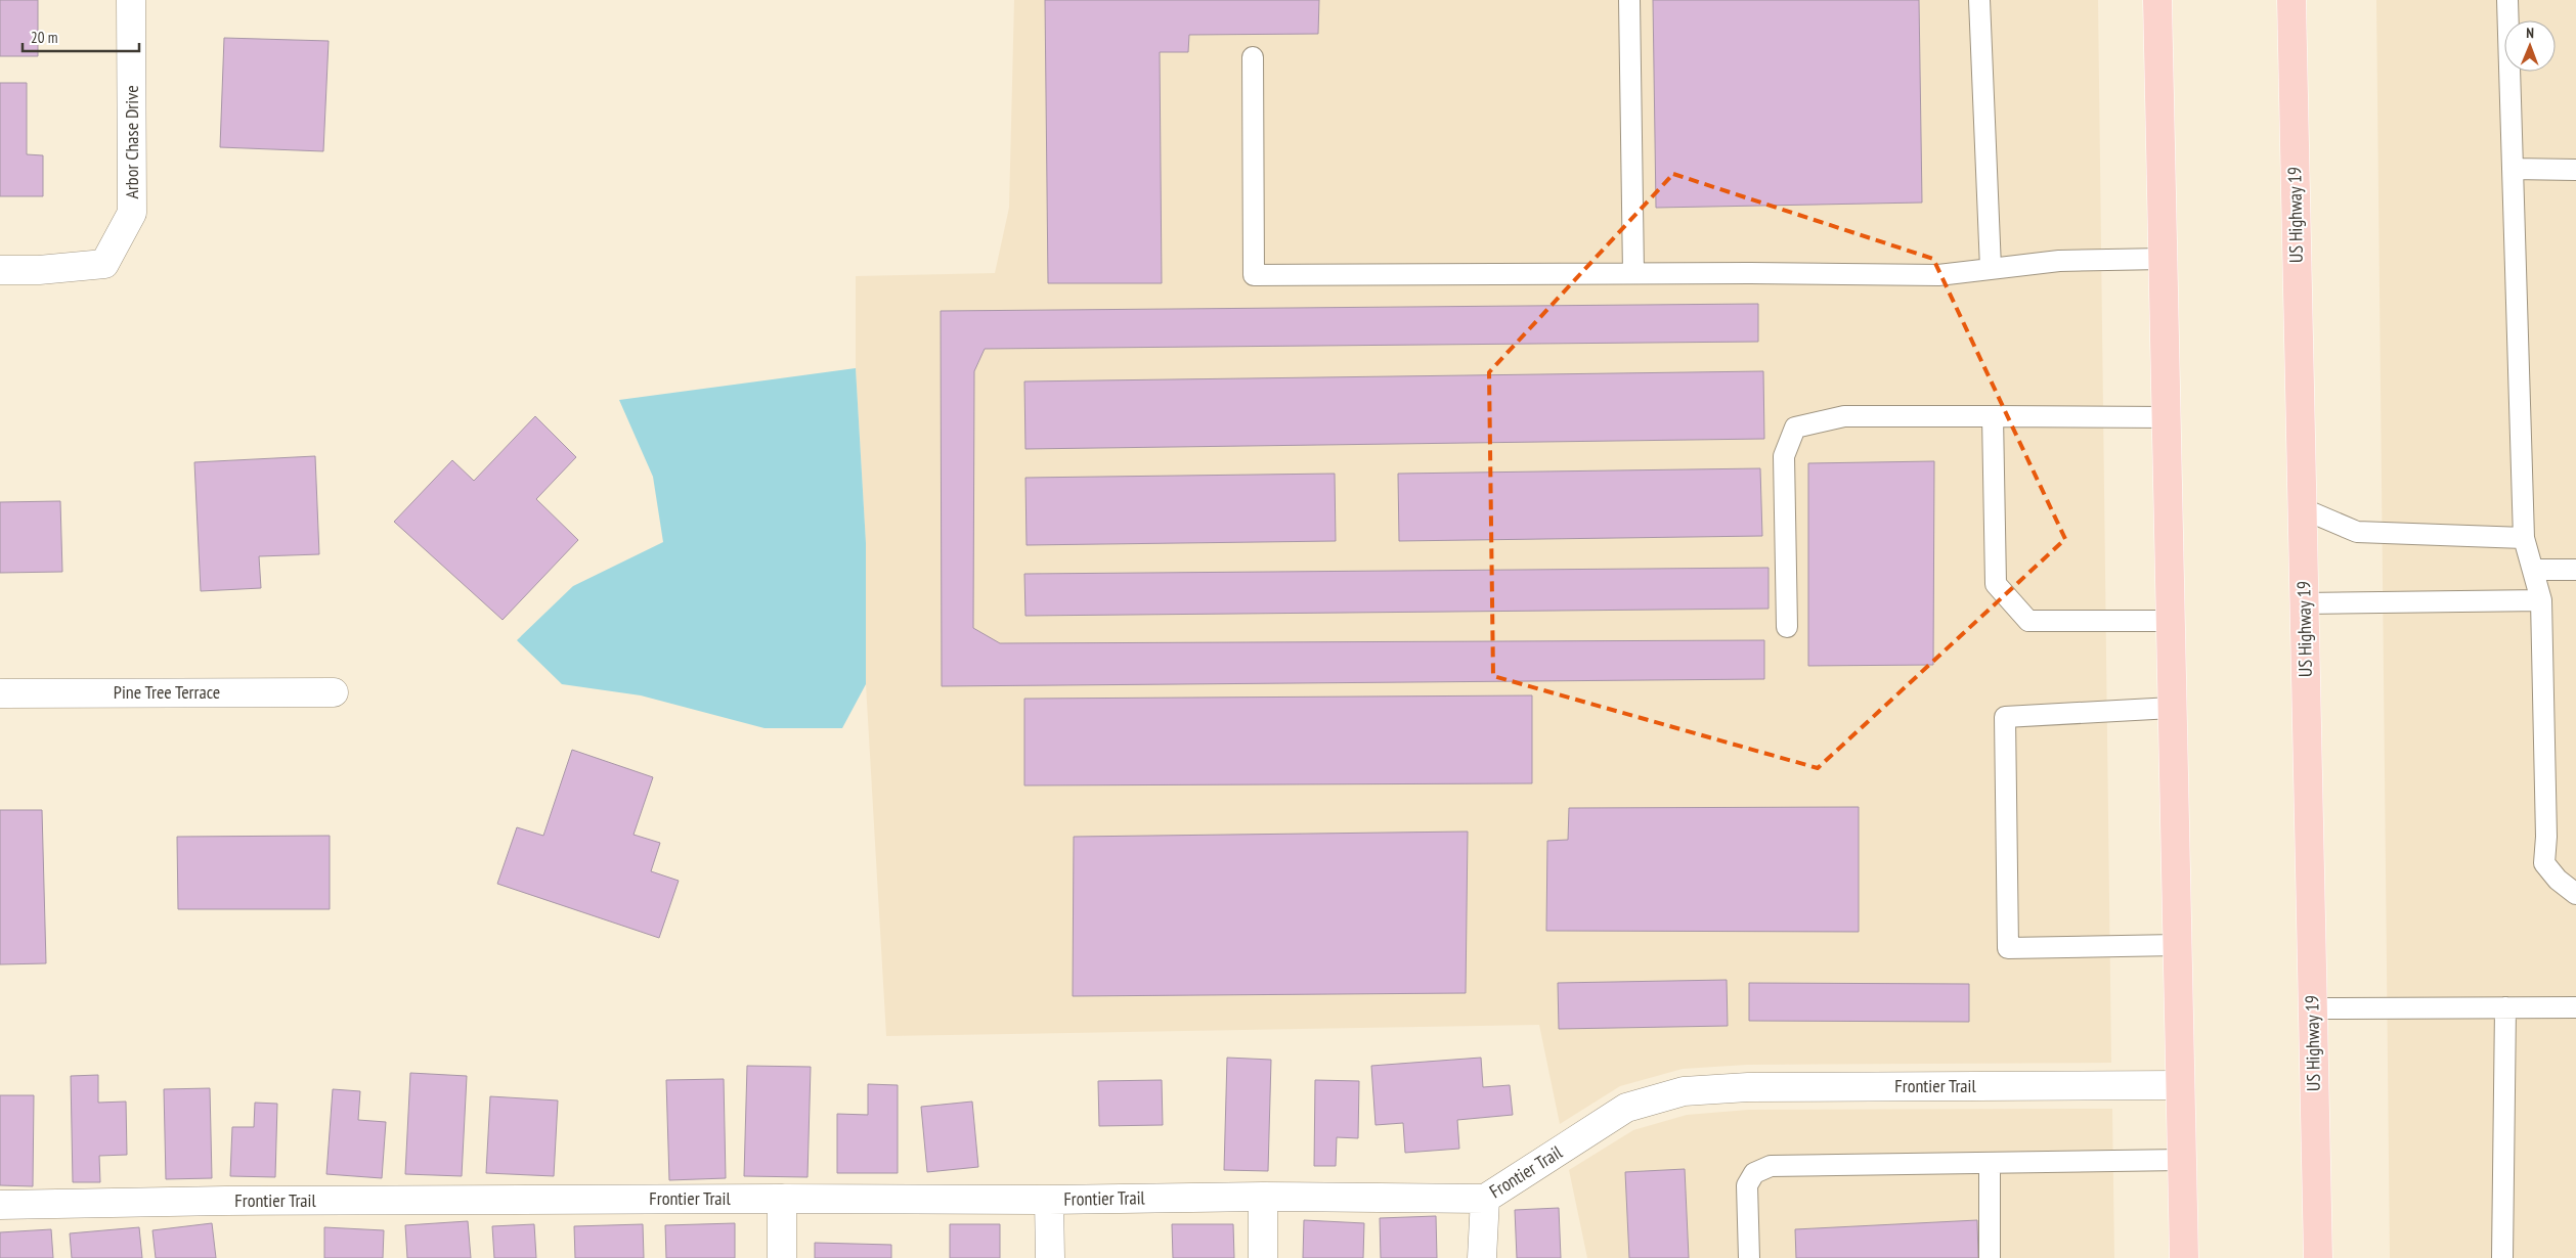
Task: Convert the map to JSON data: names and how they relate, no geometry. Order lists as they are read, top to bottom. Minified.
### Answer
{"streets":{"highway":["US Highway 19"],"street":["Arbor Chase Drive","Pine Tree Terrace","Frontier Trail"]},"scale_bar":"20 m","north":"top"}
